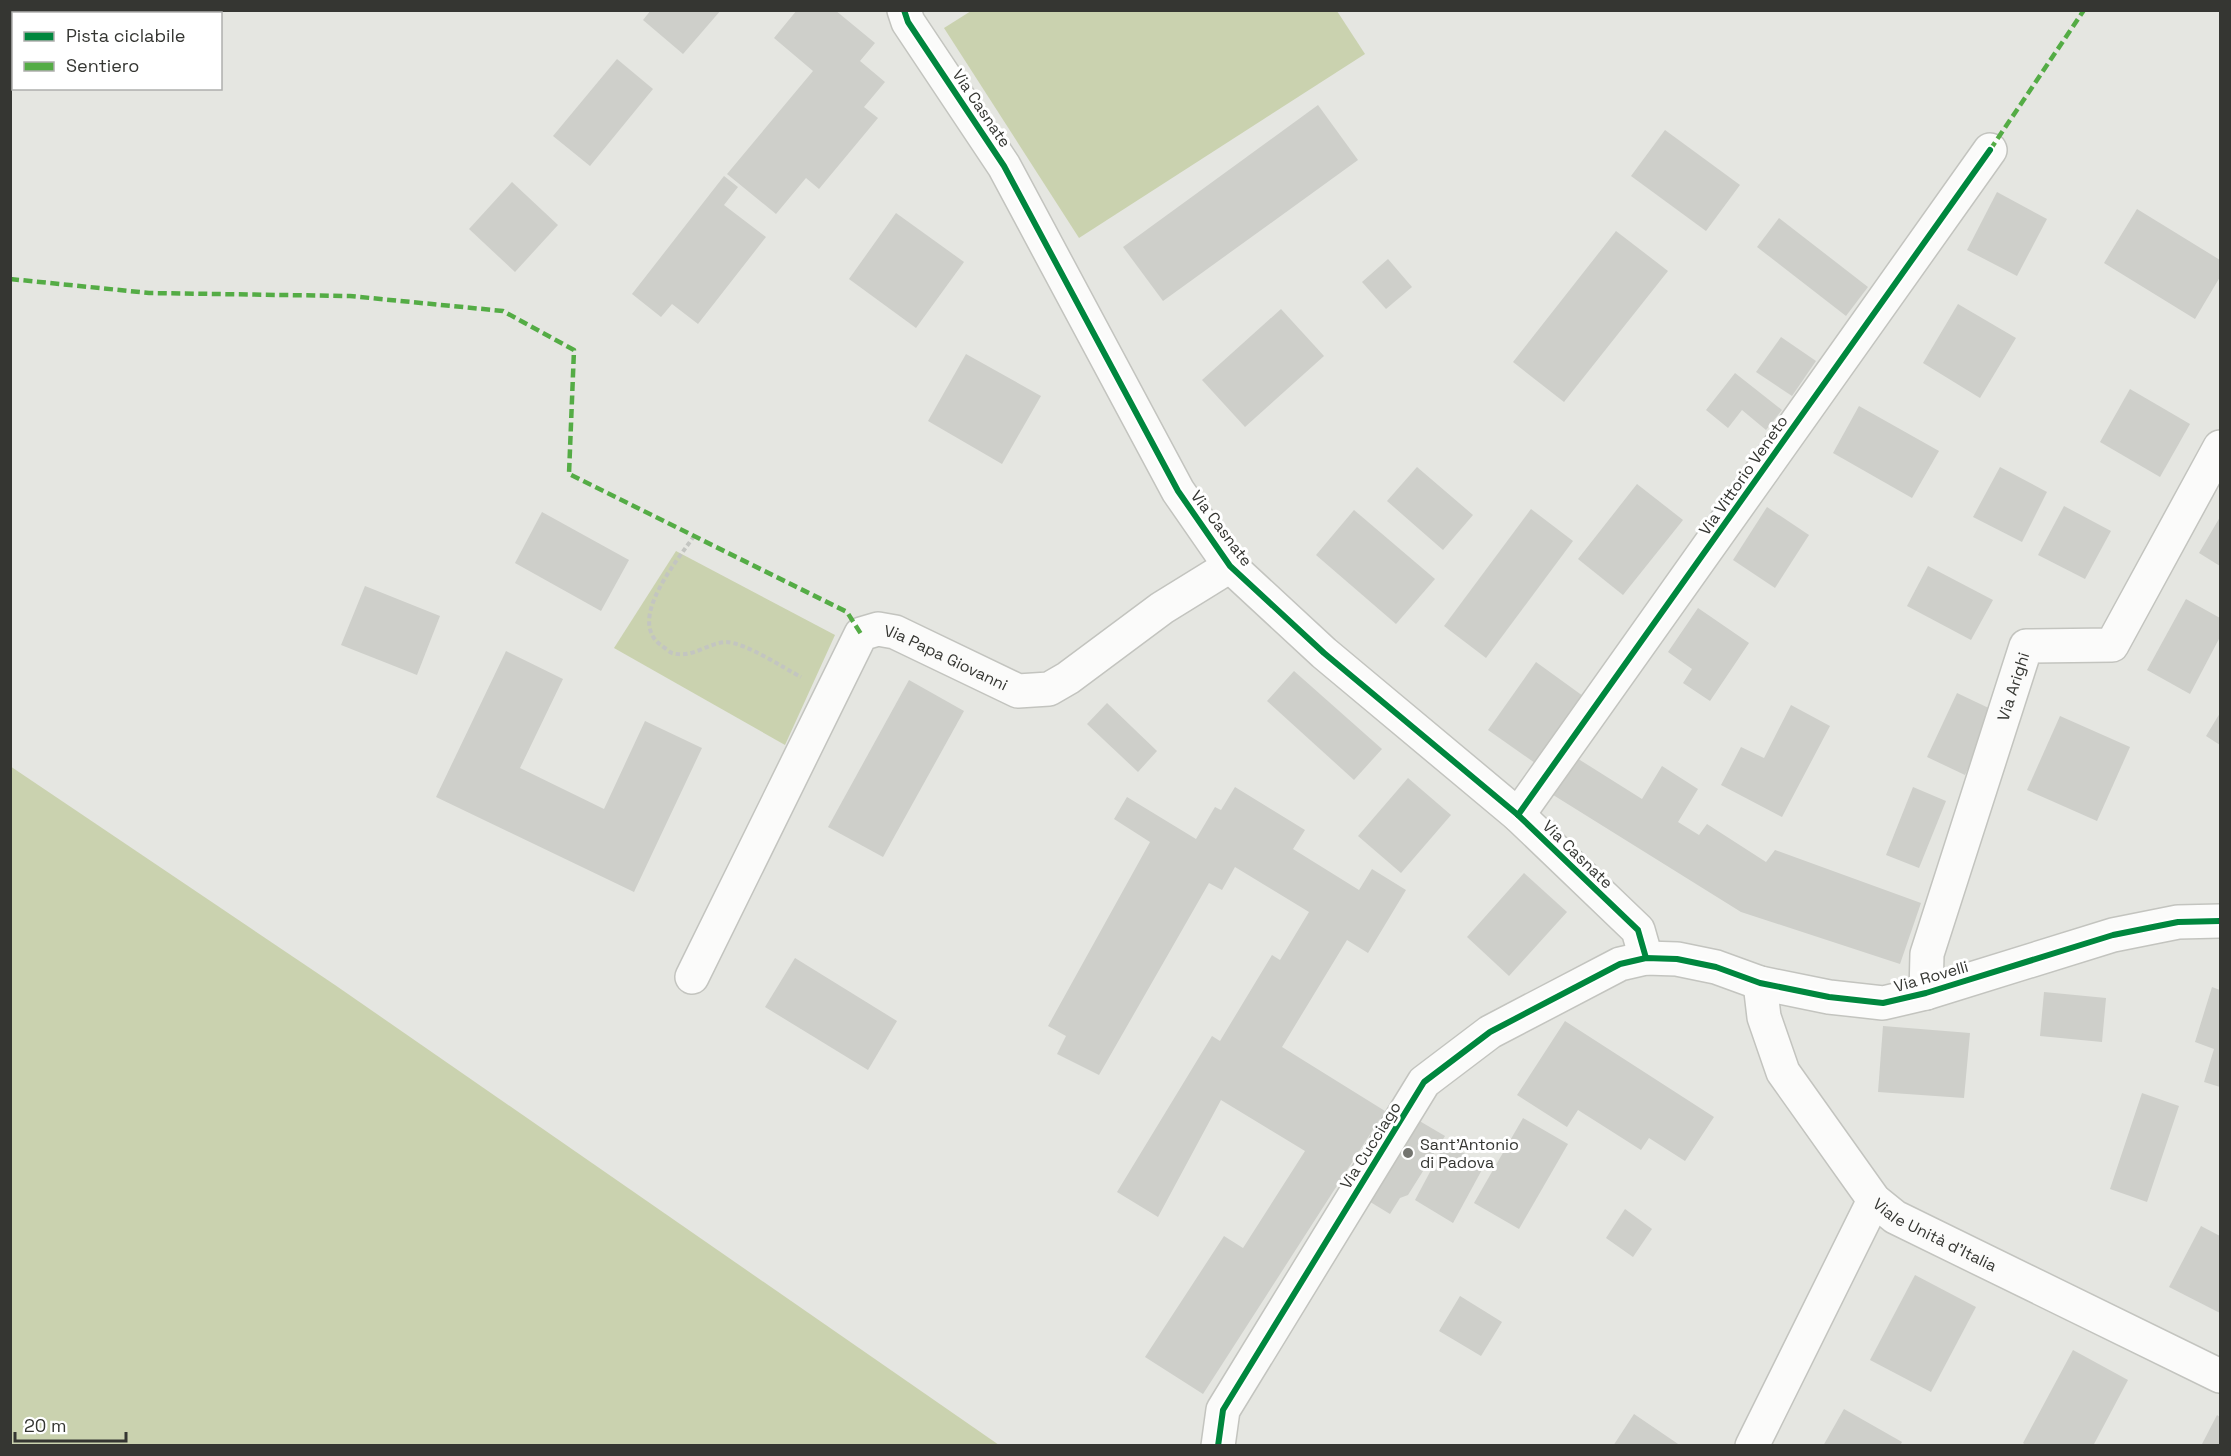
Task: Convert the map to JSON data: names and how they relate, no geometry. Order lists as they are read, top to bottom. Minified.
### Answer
{"streets":{"street":["Via Casnate","Via Vittorio Veneto","Via Papa Giovanni","Via Arighi","Via Rovelli","Via Cucciago","Viale Unità d'Italia"]},"crossings":[["Via Casnate","Via Vittorio Veneto"],["Via Casnate","Via Papa Giovanni"],["Via Casnate","Via Rovelli"],["Via Casnate","Via Cucciago"],["Via Arighi","Via Rovelli"],["Via Rovelli","Via Cucciago"],["Via Rovelli","Viale Unità d'Italia"]],"places":["Sant'Antonio di Padova"],"legend":["Pista ciclabile","Sentiero"],"scale_bar":"20 m"}
